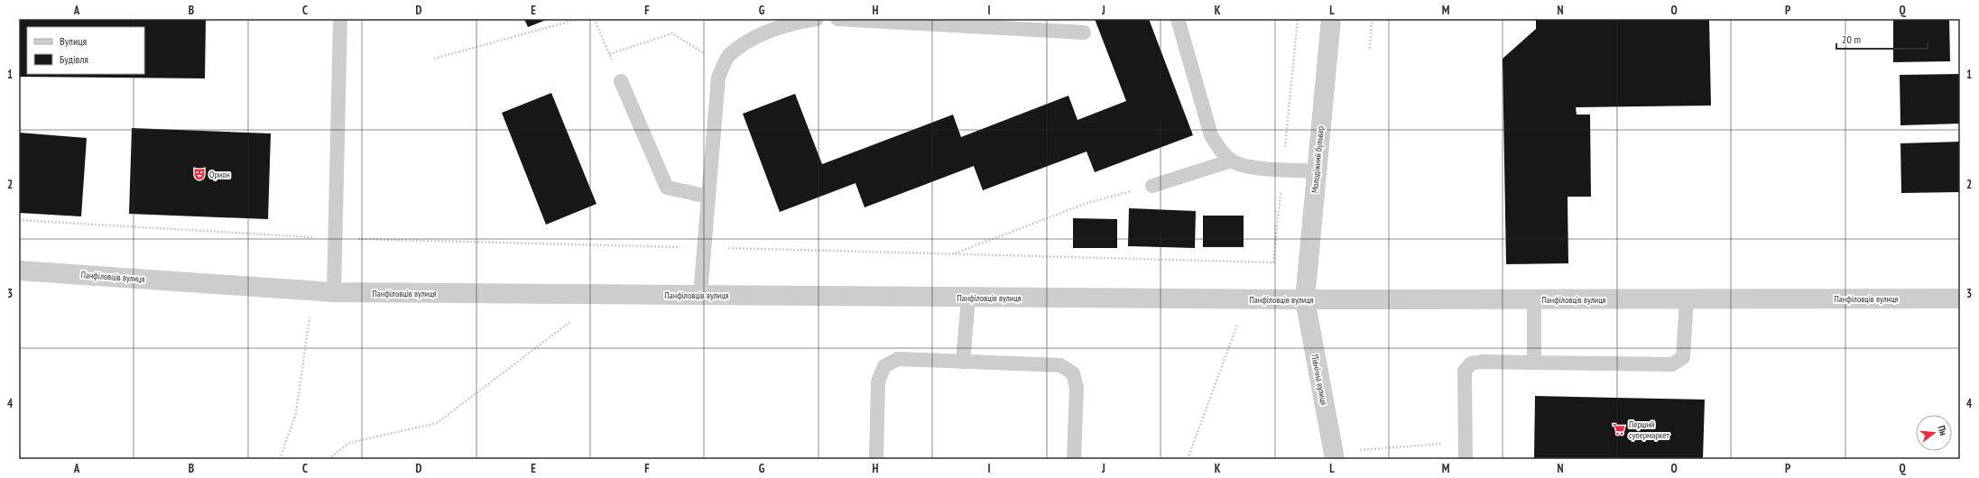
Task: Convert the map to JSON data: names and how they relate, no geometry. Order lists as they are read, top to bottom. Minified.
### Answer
{"streets":{"street":["Молодіжний бульвар","Панфіловців вулиця","Північна вулиця"]},"crossings":[["Молодіжний бульвар","Панфіловців вулиця"],["Молодіжний бульвар","Північна вулиця"],["Панфіловців вулиця","Північна вулиця"]],"places":{"theatre":["Орион"],"supermarket":["Перший супермаркет"]},"legend":["Вулиця","Будівля"],"scale_bar":"20 m","north":"right","grid":{"columns":["A","B","C","D","E","F","G","H","I","J","K","L","M","N","O","P","Q"],"rows":["1","2","3","4"]}}
